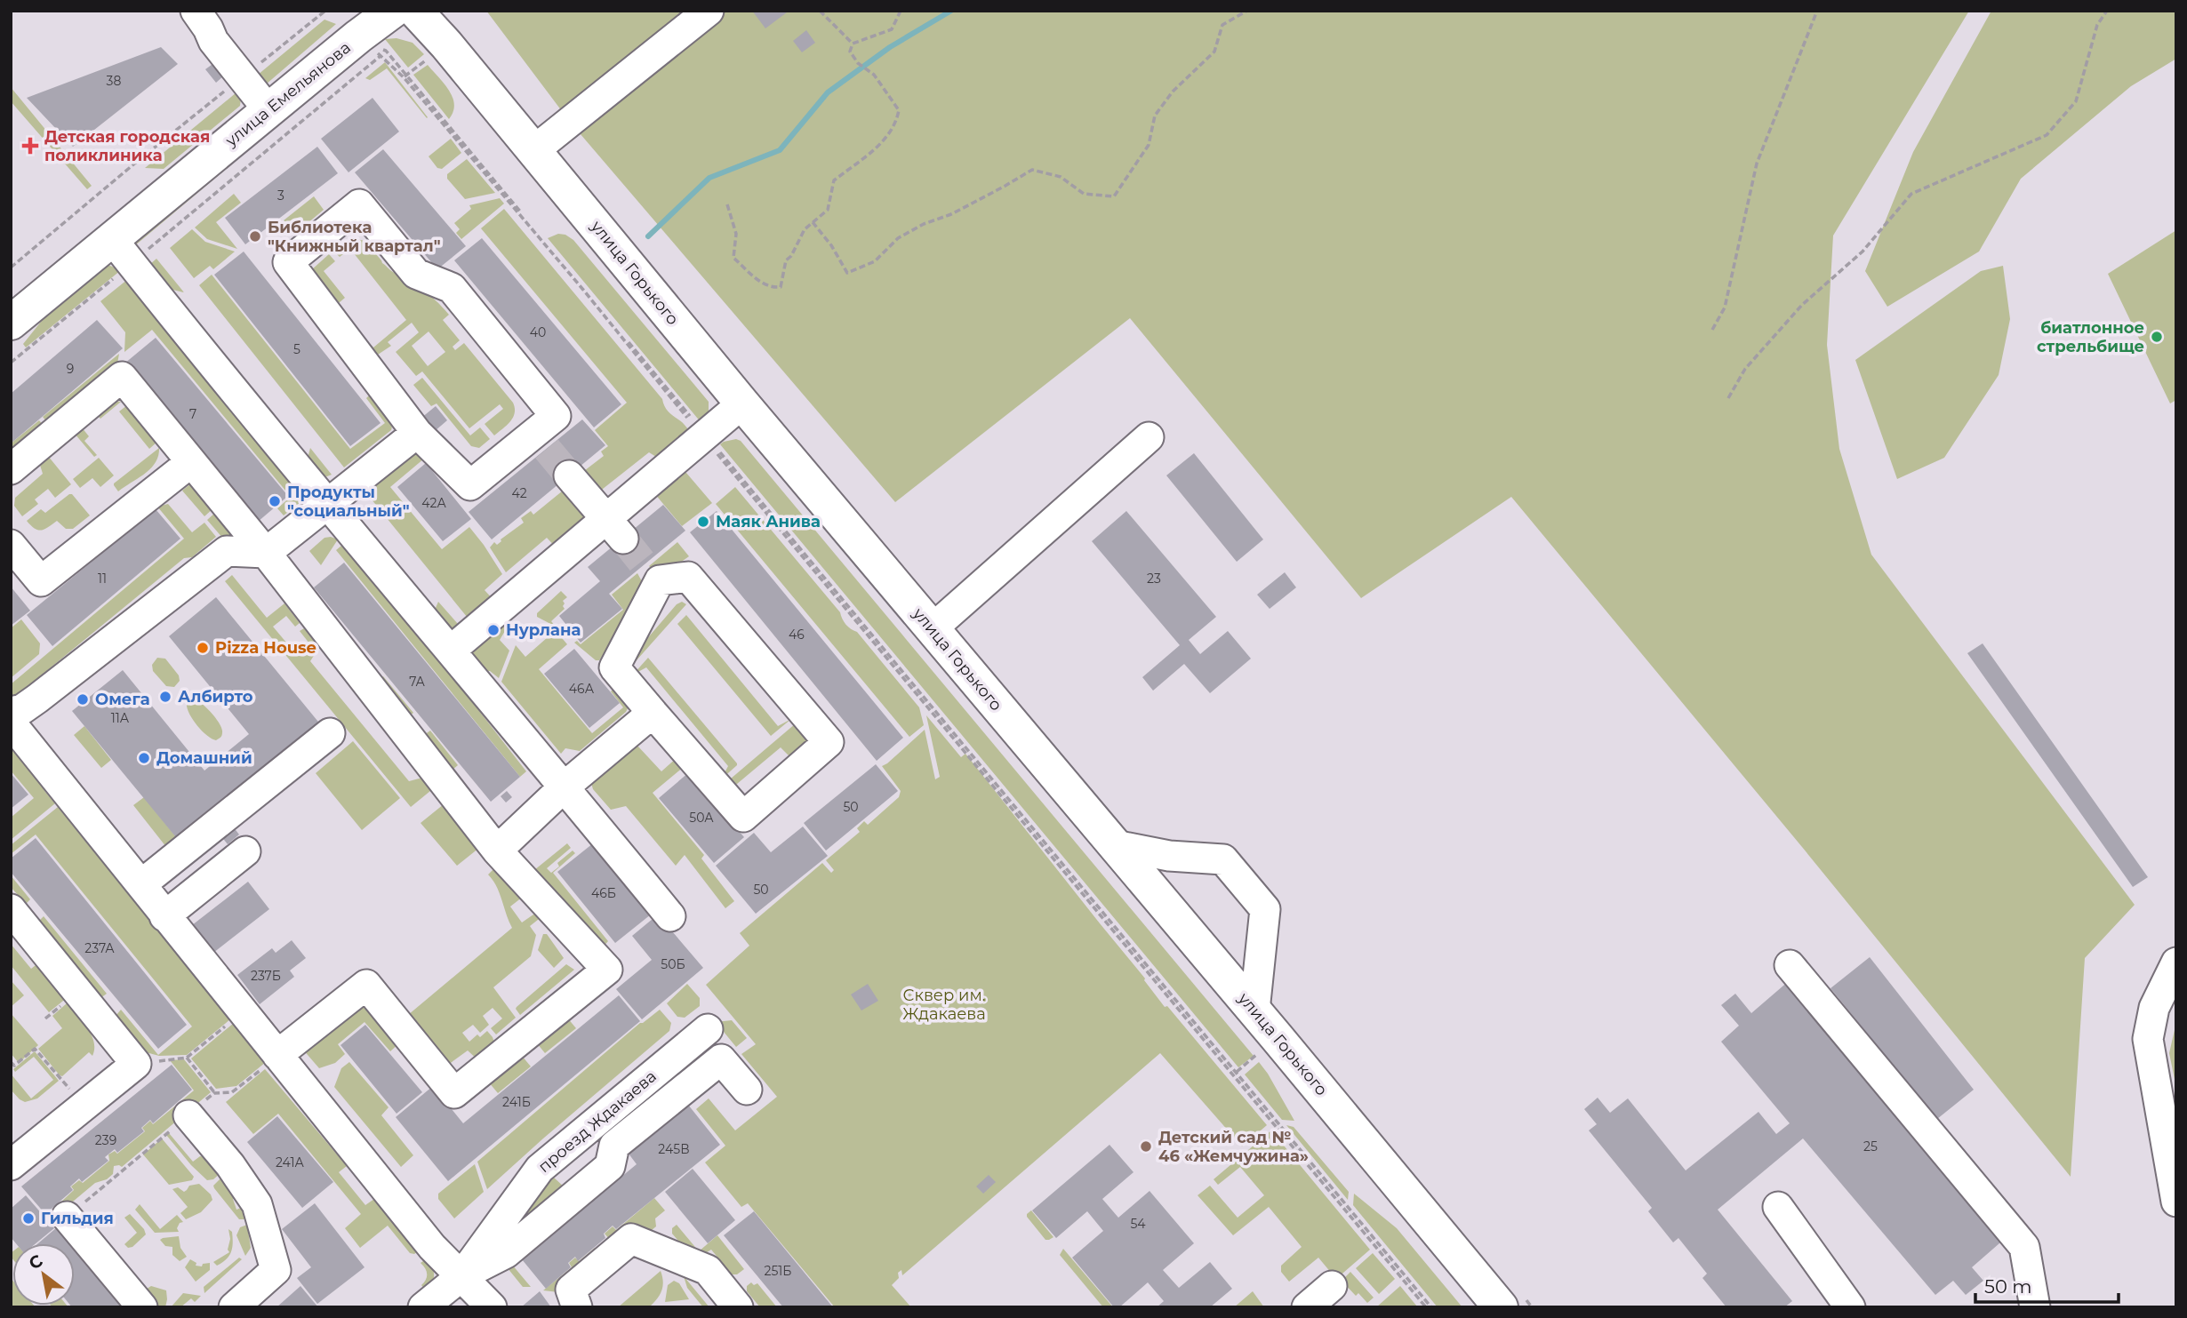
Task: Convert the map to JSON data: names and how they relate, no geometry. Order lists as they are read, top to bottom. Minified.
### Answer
{"streets":{"main road":["улица Емельянова","улица Горького"],"street":["проезд Ждакаева"]},"parks":["Сквер им. Ждакаева"],"places":{"health":["Детская городская поликлиника"],"other":["Библиотека \"Книжный квартал\"","биатлонное стрельбище","Продукты \"социальный\"","Маяк Анива","Нурлана","Pizza House","Албирто","Омега","Домашний","Детский сад № 46 «Жемчужина»","Гильдия"]},"house_numbers":["38","3","40","5","9","7","42","42А","11","23","46","7А","46А","11А","50","50А","50","46Б","237А","50Б","237Б","241Б","239","25","245В","241А","54","251Б"],"scale_bar":"50 m","north":"top left"}
